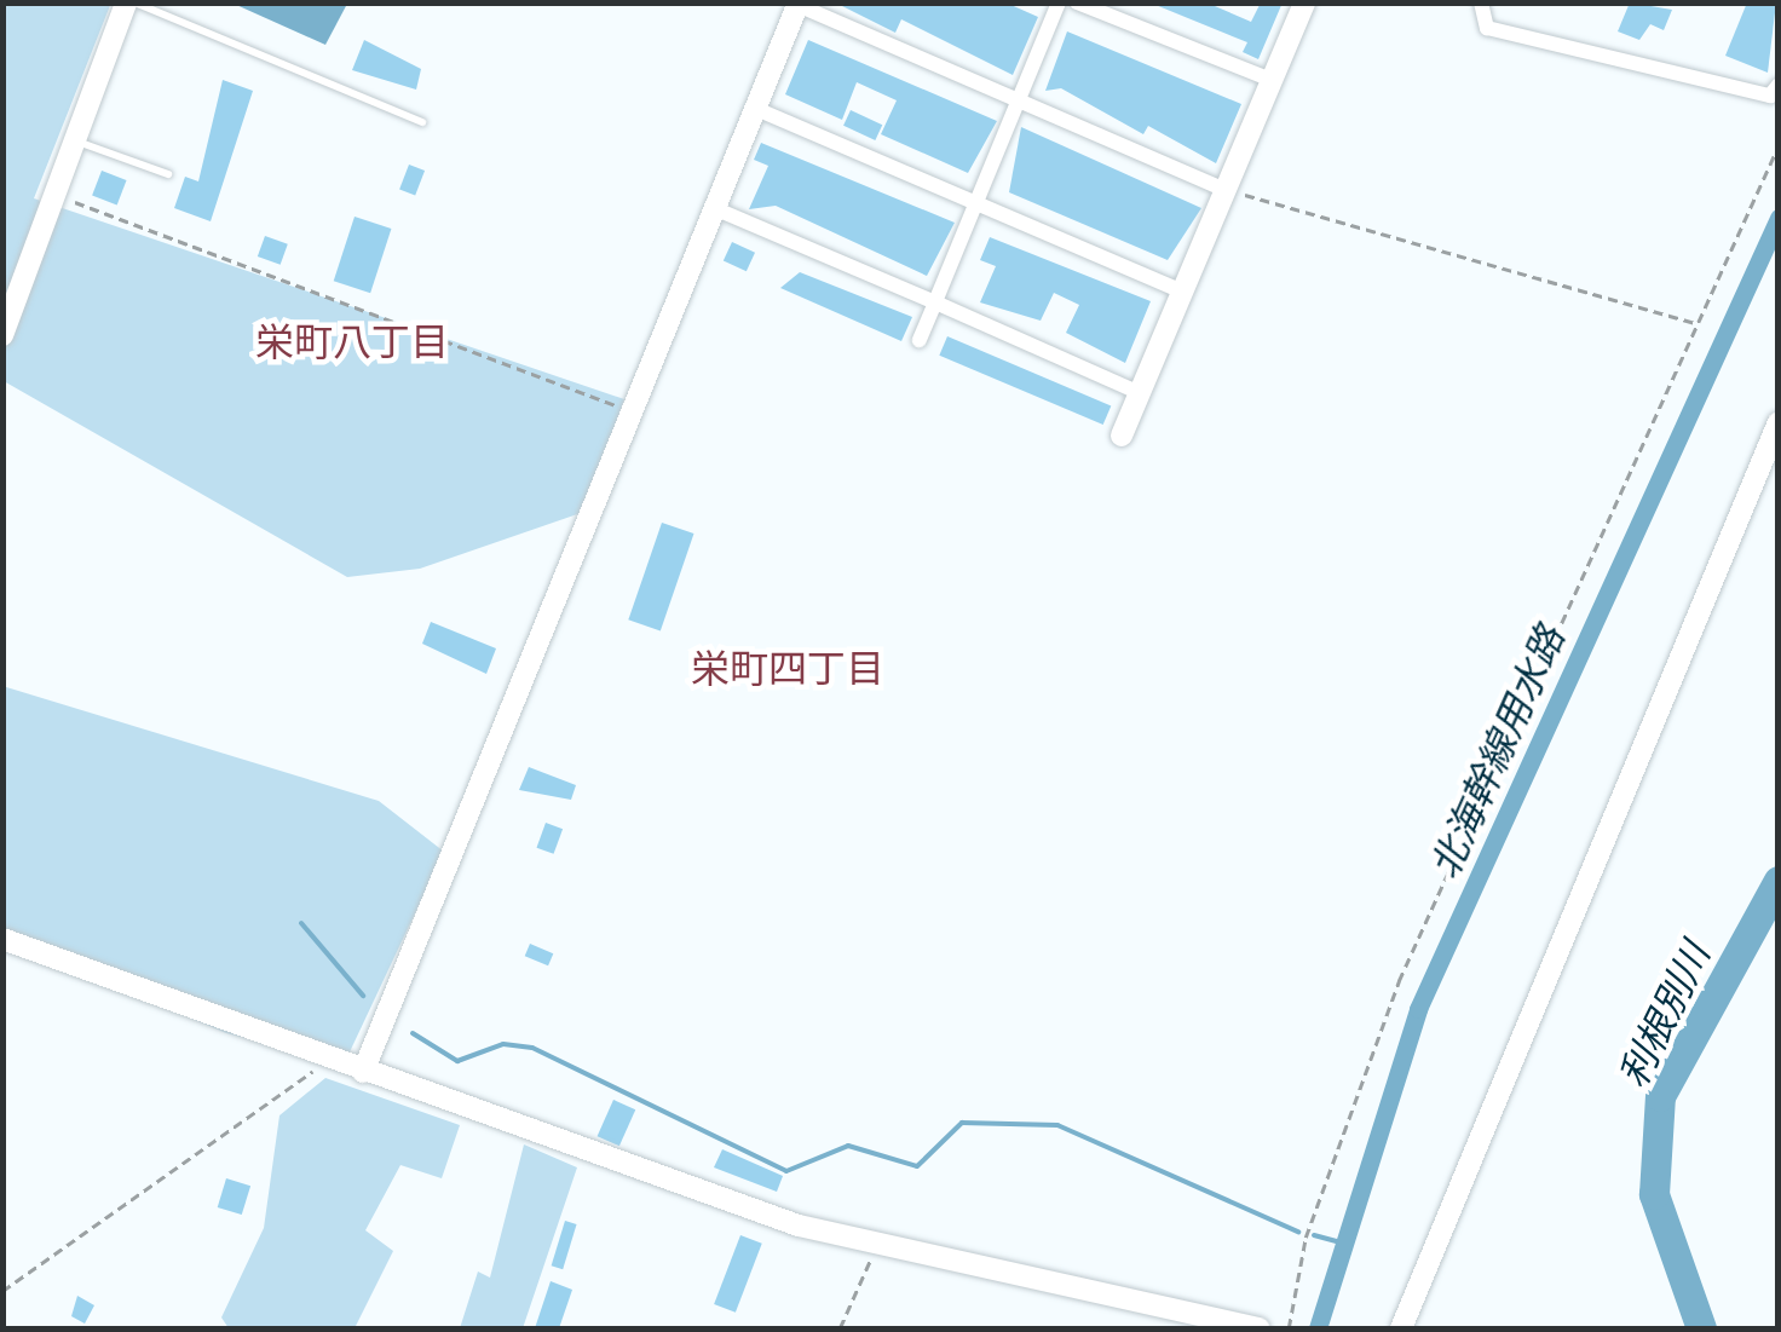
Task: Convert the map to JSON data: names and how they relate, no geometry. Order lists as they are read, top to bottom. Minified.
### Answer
{"districts":["栄町八丁目","栄町四丁目"],"water":["北海幹線用水路","利根別川"]}
